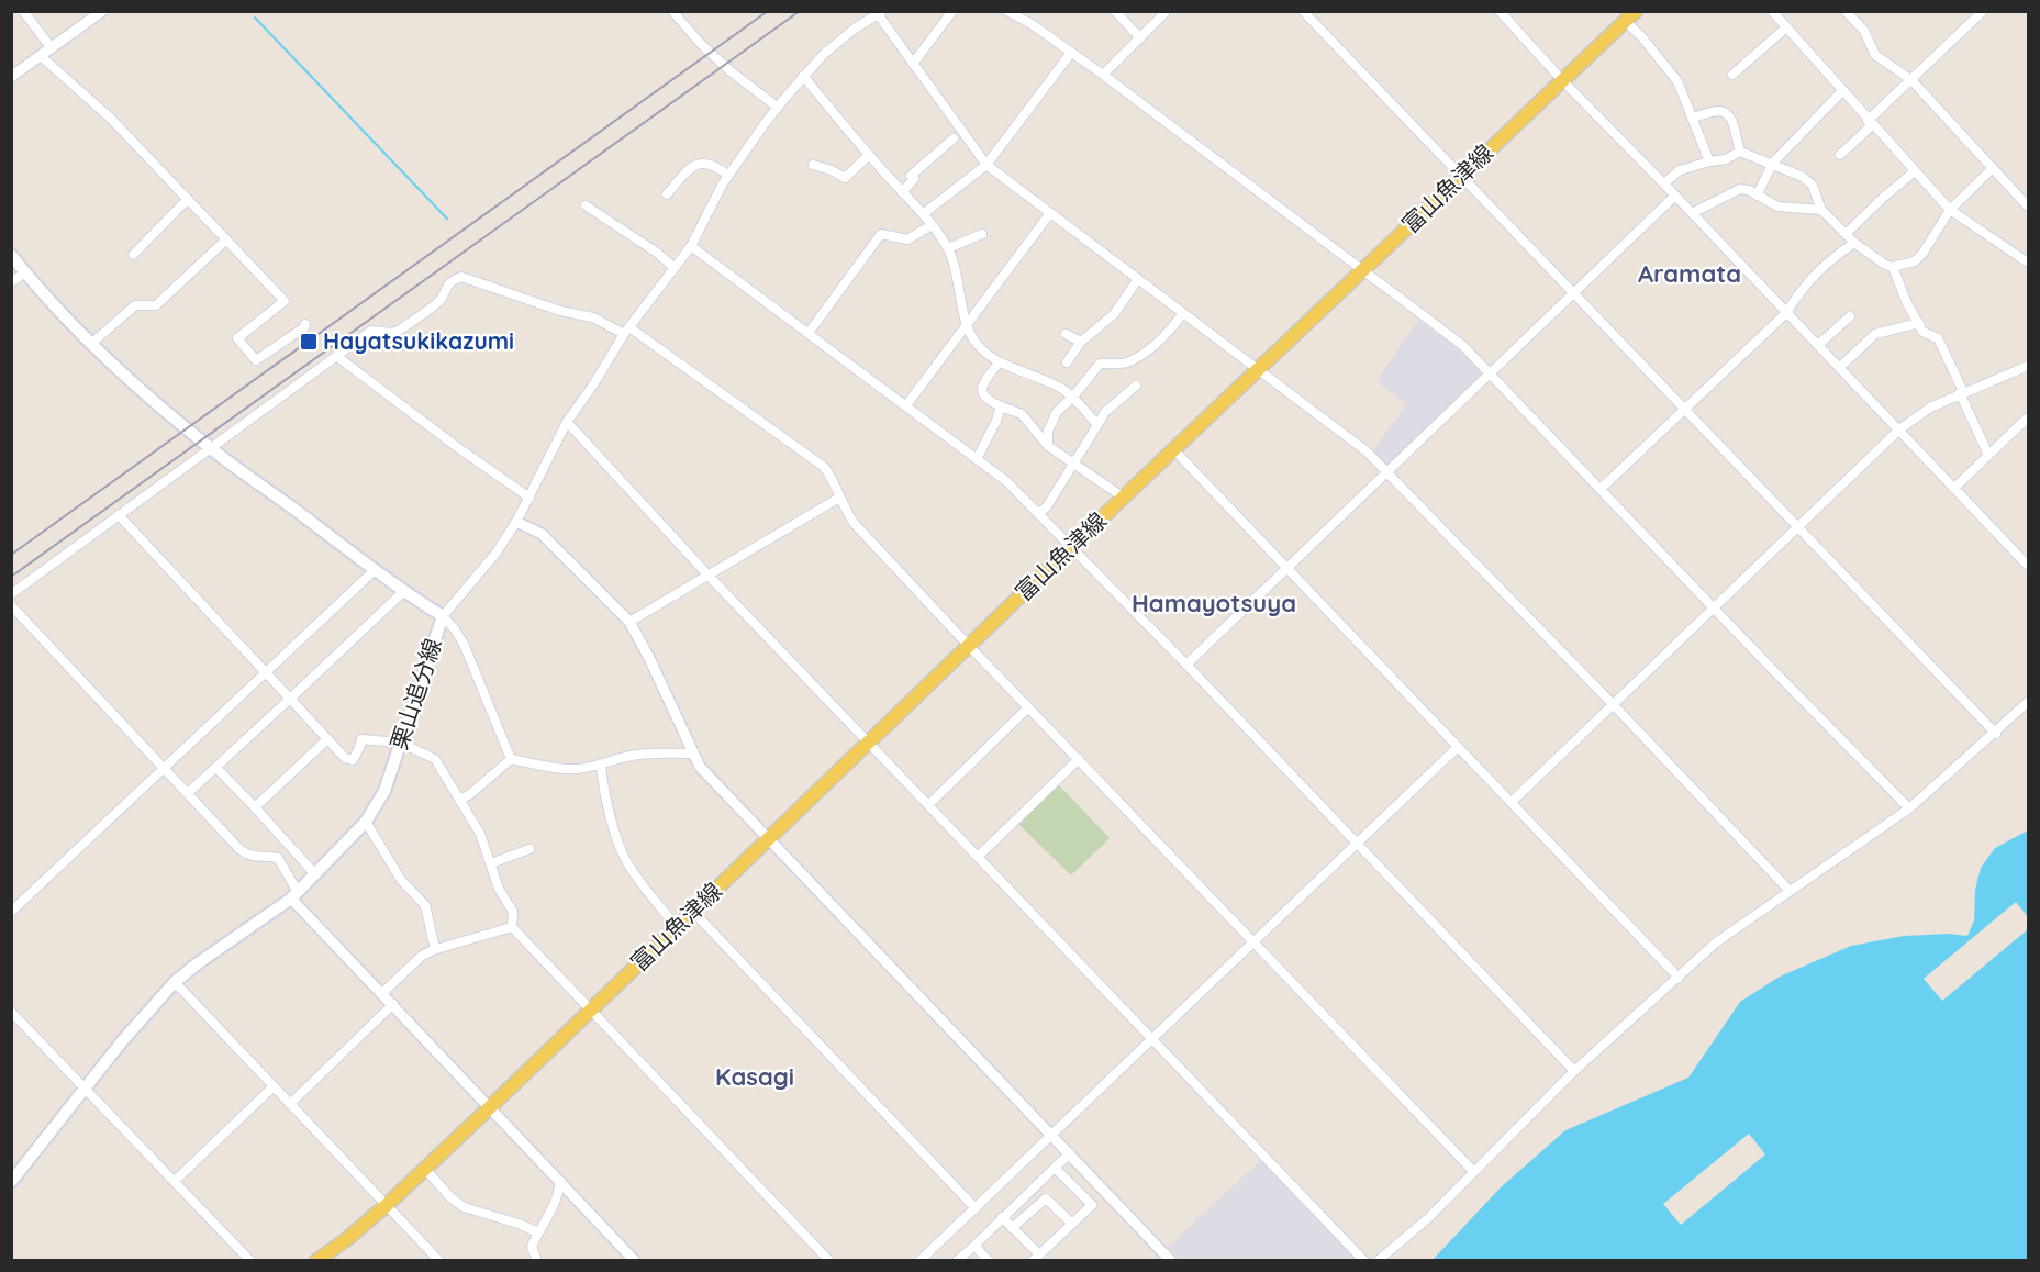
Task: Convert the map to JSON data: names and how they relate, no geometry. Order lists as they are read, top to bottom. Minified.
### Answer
{"streets":{"main road":["富山魚津線","栗山追分線"]},"districts":["Aramata","Hamayotsuya","Kasagi"],"places":{"transit":["Hayatsukikazumi"]}}
